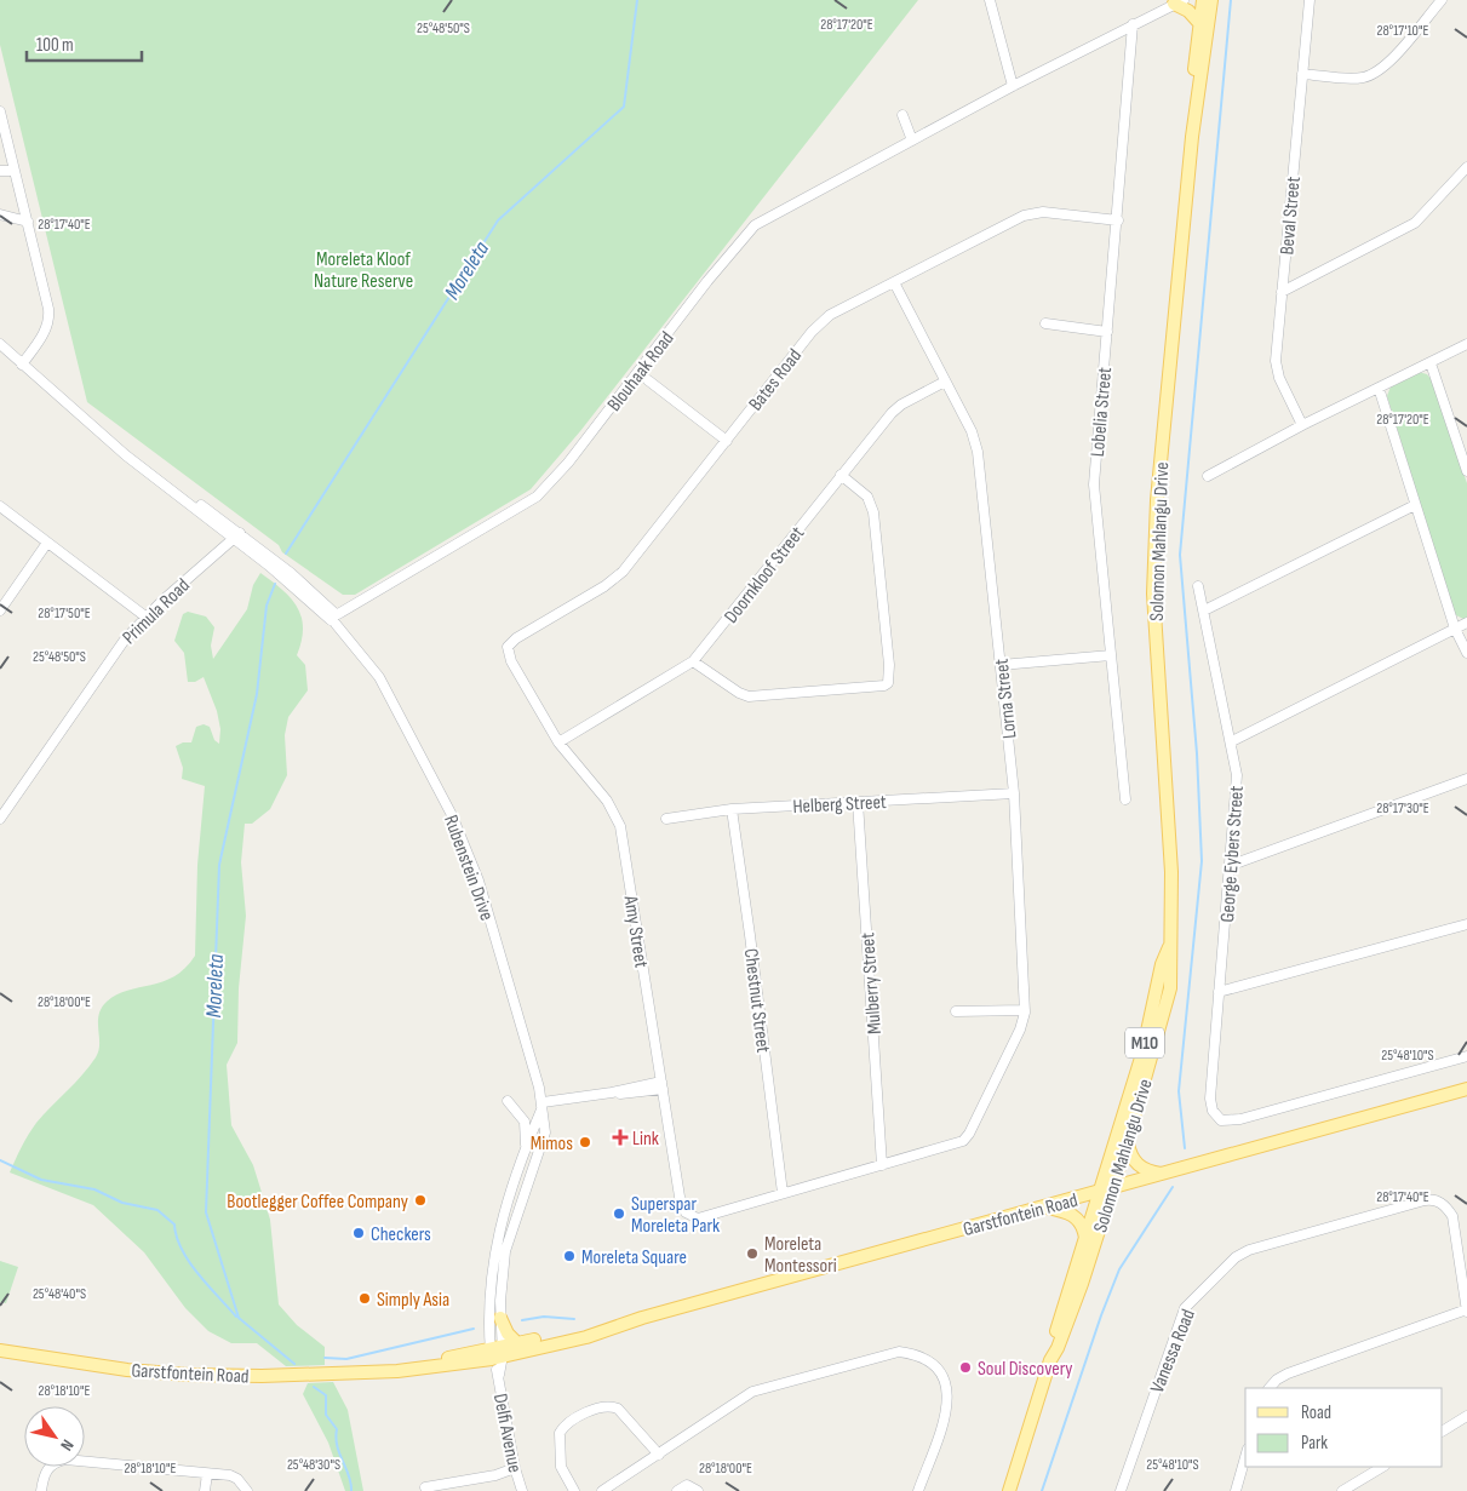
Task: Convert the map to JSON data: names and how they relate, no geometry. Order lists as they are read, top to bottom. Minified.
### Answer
{"streets":{"main road":["Solomon Mahlangu Drive","M10","Garstfontein Road"],"street":["Beval Street","Blouhaak Road","Bates Road","Lobelia Street","Doornkloof Street","Primula Road","Lorna Street","Helberg Street","George Eybers Street","Rubenstein Drive","Amy Street","Mulberry Street","Chestnut Street","Vanessa Road","Delfi Avenue"]},"crossings":[["Blouhaak Road","Lobelia Street"],["Blouhaak Road","Rubenstein Drive"],["Bates Road","Lobelia Street"],["Bates Road","Lorna Street"],["Bates Road","Amy Street"],["Solomon Mahlangu Drive","Garstfontein Road"],["Doornkloof Street","Lorna Street"],["Doornkloof Street","Amy Street"],["Primula Road","Rubenstein Drive"],["Lorna Street","Helberg Street"],["Lorna Street","Mulberry Street"],["Helberg Street","Mulberry Street"],["Helberg Street","Chestnut Street"],["Rubenstein Drive","Garstfontein Road"],["Rubenstein Drive","Delfi Avenue"],["Amy Street","Chestnut Street"],["Garstfontein Road","Delfi Avenue"]],"water":["Moreleta"],"parks":["Moreleta Kloof Nature Reserve"],"places":{"health":["Link"],"other":["Mimos","Bootlegger Coffee Company","Superspar Moreleta Park","Checkers","Moreleta Montessori","Moreleta Square","Simply Asia","Soul Discovery"]},"legend":["Road","Park"],"scale_bar":"100 m","north":"bottom right","coordinates":["28°17'20\"E","25°48'50\"S","28°17'10\"E","28°17'40\"E","28°17'50\"E","28°17'30\"E","28°18'00\"E","25°48'10\"S","25°48'40\"S","28°18'10\"E","25°48'30\"S"]}
